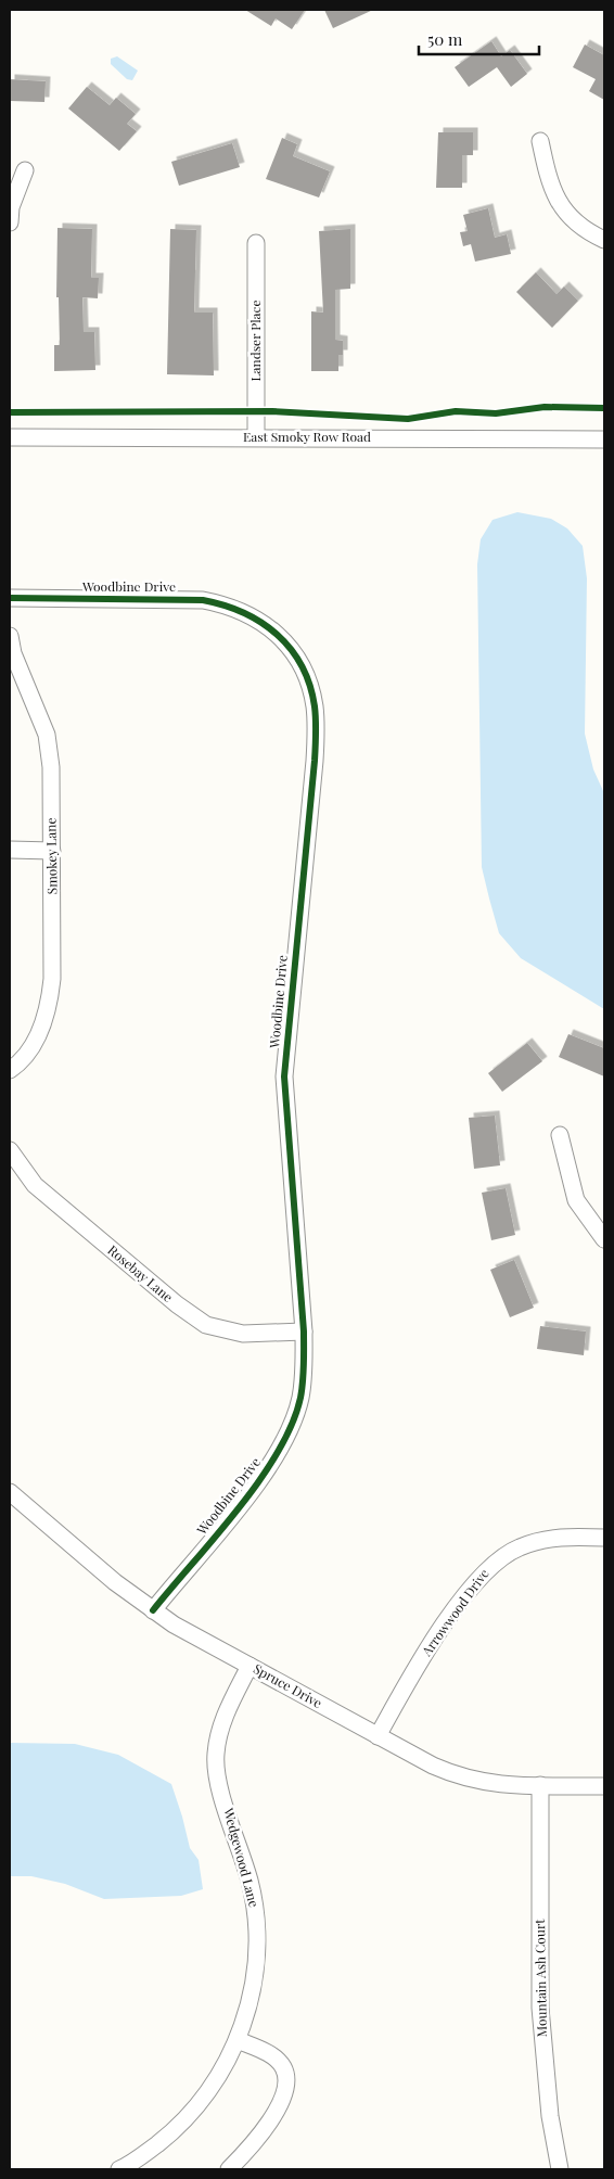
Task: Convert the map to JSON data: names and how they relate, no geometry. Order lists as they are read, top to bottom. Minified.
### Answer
{"streets":{"street":["Landser Place","East Smoky Row Road","Woodbine Drive","Smokey Lane","Rosebay Lane","Arrowwood Drive","Spruce Drive","Wedgewood Lane","Mountain Ash Court"]},"crossings":[["Landser Place","East Smoky Row Road"],["Woodbine Drive","Rosebay Lane"],["Woodbine Drive","Spruce Drive"],["Arrowwood Drive","Spruce Drive"],["Spruce Drive","Wedgewood Lane"],["Spruce Drive","Mountain Ash Court"]],"scale_bar":"50 m"}
